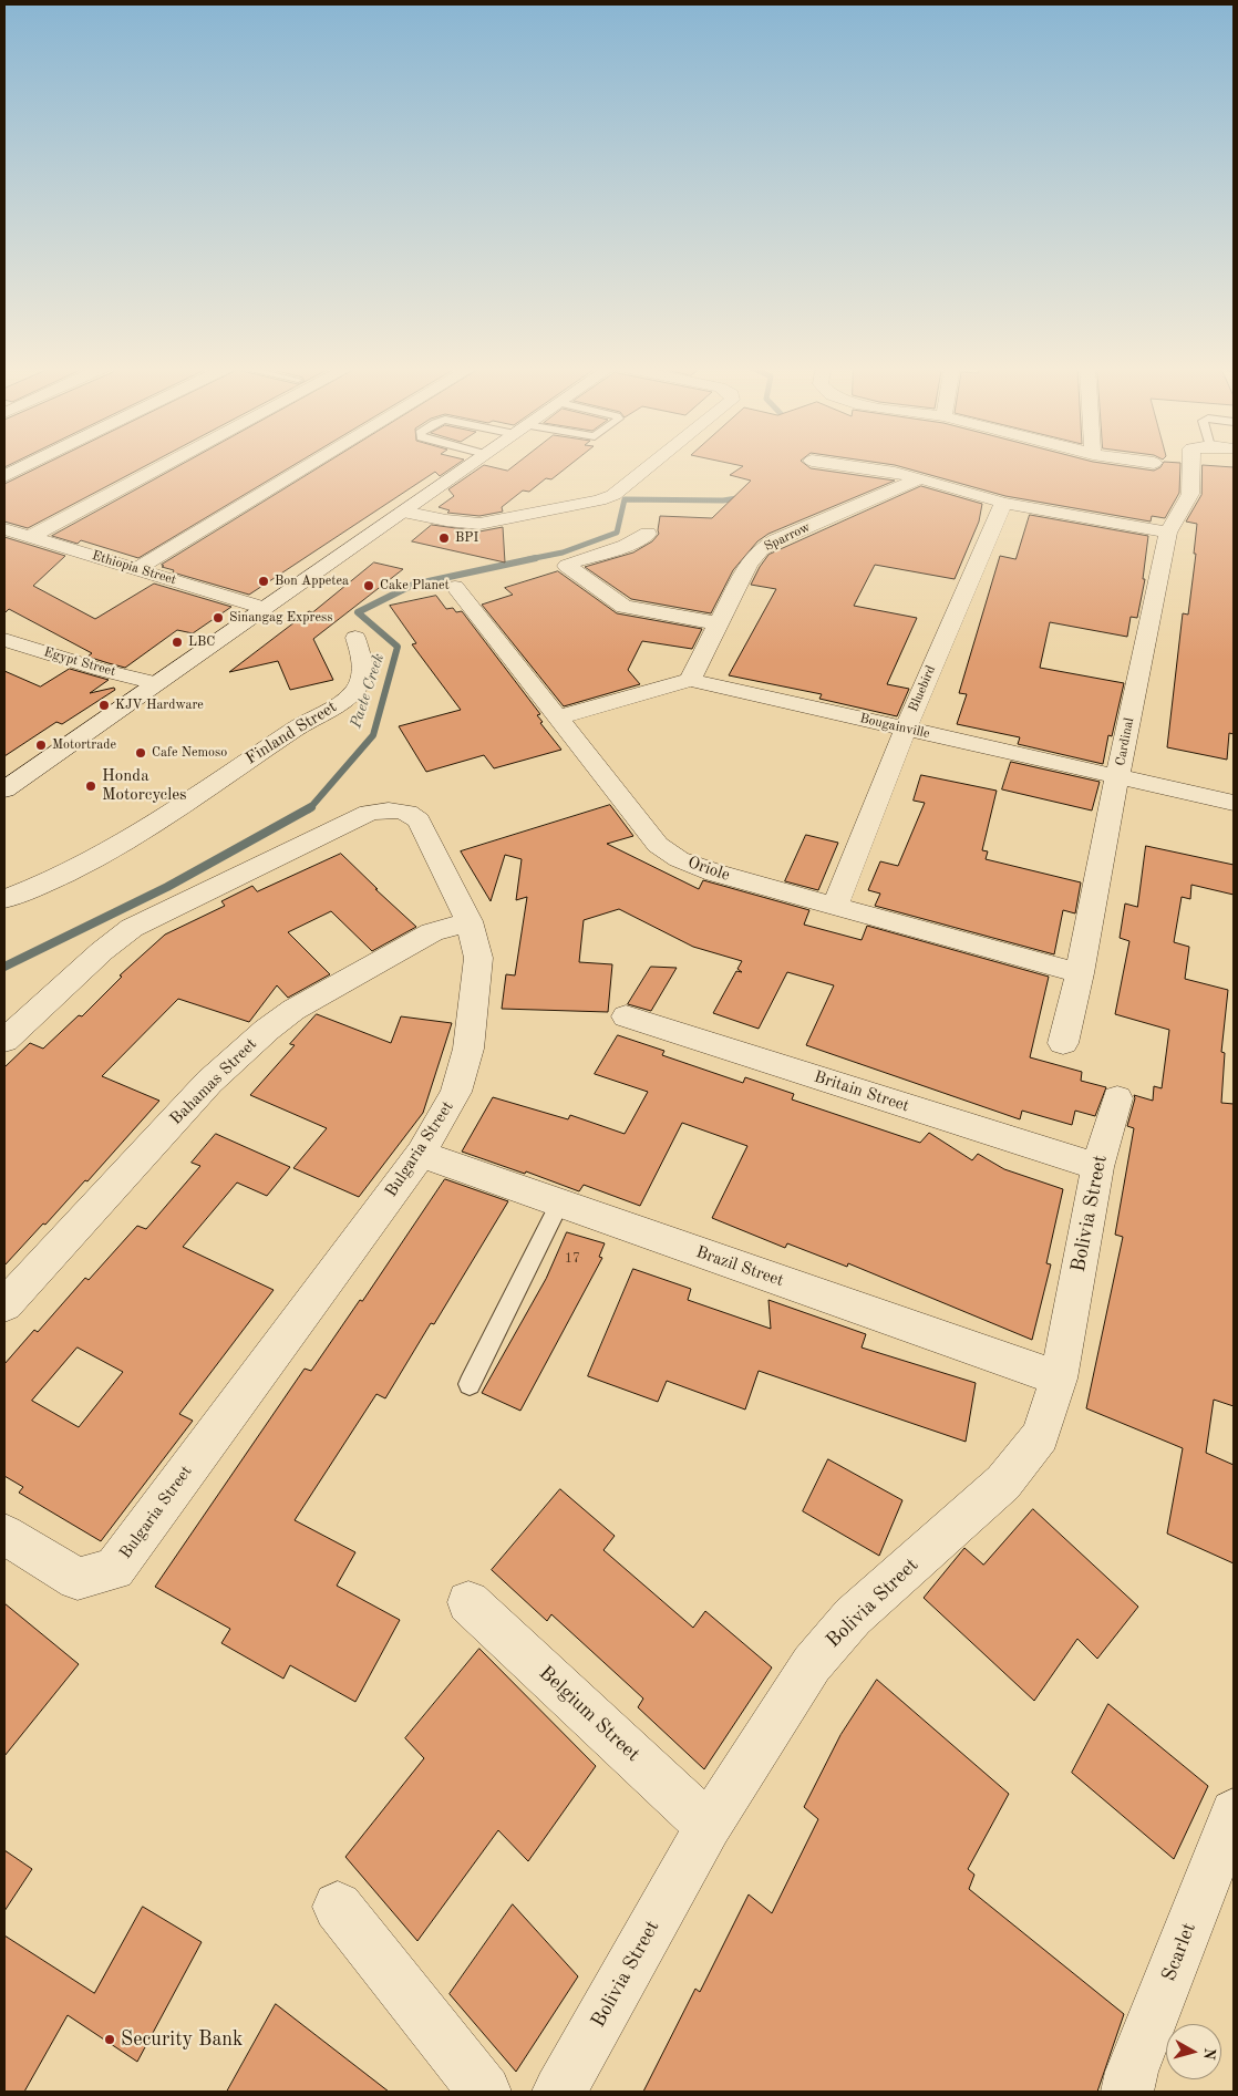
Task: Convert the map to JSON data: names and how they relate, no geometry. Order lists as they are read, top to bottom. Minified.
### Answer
{"streets":{"street":["Sparrow","Ethiopia Street","Egypt Street","Bluebird","Bougainville","Finland Street","Cardinal","Oriole","Bahamas Street","Britain Street","Bulgaria Street","Bolivia Street","Brazil Street","Belgium Street","Scarlet"]},"crossings":[["Sparrow","Bougainville"],["Bluebird","Bougainville"],["Bluebird","Oriole"],["Bougainville","Cardinal"],["Bougainville","Oriole"],["Cardinal","Oriole"],["Bahamas Street","Bulgaria Street"],["Britain Street","Bolivia Street"],["Bulgaria Street","Brazil Street"],["Bolivia Street","Brazil Street"],["Bolivia Street","Belgium Street"]],"water":["Paete Creek"],"places":["BPI","Bon Appetea","Cake Planet","Sinangag Express","LBC","KJV Hardware","Motortrade","Cafe Nemoso","Honda Motorcycles","Security Bank"],"house_numbers":["17"],"north":"right"}
